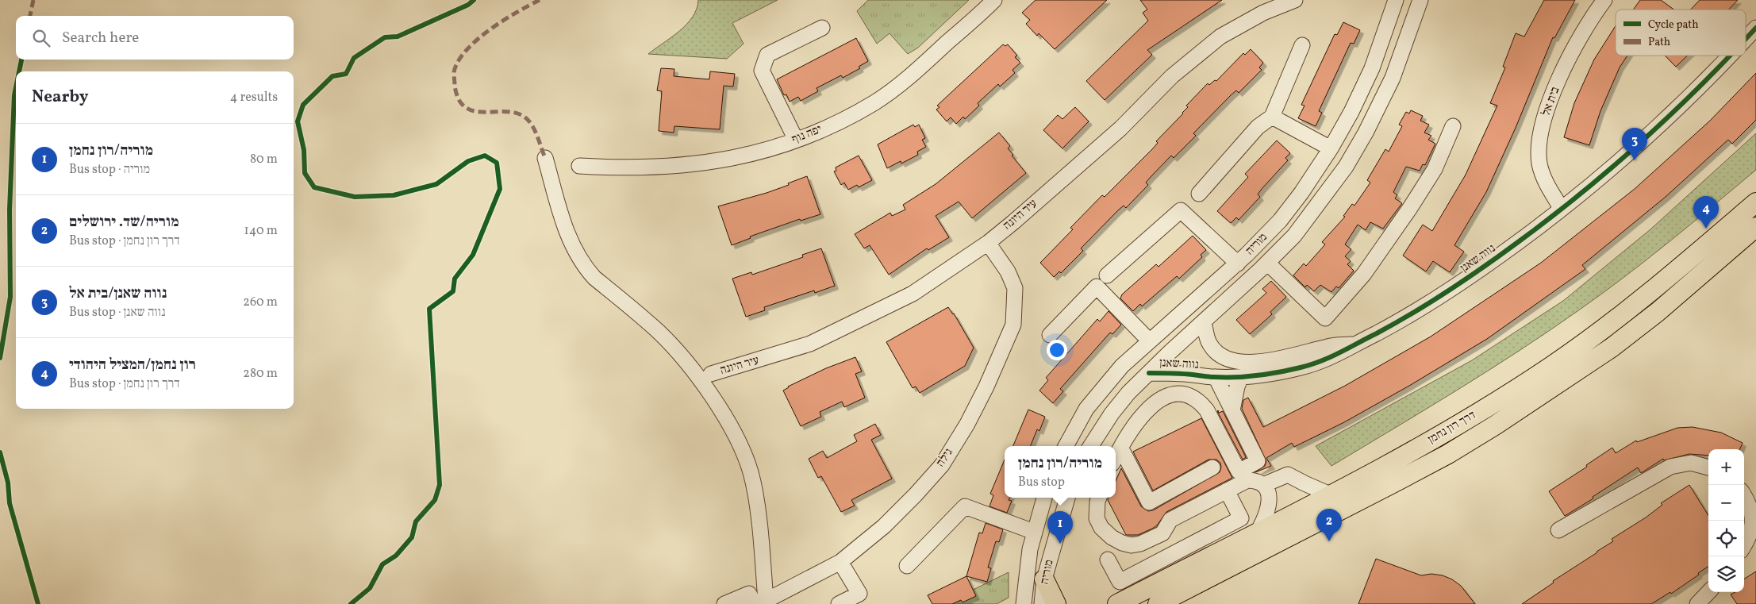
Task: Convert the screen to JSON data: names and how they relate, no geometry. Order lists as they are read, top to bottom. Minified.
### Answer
{"streets":{"main road":["דרך רון נחמן"],"street":["בית אל","יפה נוף","עיר היונה","מוריה","נווה שאנן","גילה"]},"crossings":[["בית אל","נווה שאנן"],["עיר היונה","גילה"],["מוריה","נווה שאנן"]],"legend":["Cycle path","Path"],"page":{"search":"Search here","heading":["Nearby","4 results"],"list":[{"mark":"1","name":"מוריה/רון נחמן","note":"Bus stop · מוריה","value":"80 m"},{"mark":"2","name":"מוריה/שד. ירושלים","note":"Bus stop · דרך רון נחמן","value":"140 m"},{"mark":"3","name":"נווה שאנן/בית אל","note":"Bus stop · נווה שאנן","value":"260 m"},{"mark":"4","name":"רון נחמן/המציל היהודי","note":"Bus stop · דרך רון נחמן","value":"280 m"}],"pins":["3","4","2","1"],"popup":["מוריה/רון נחמן","Bus stop"],"map_buttons":["+","−"]}}
